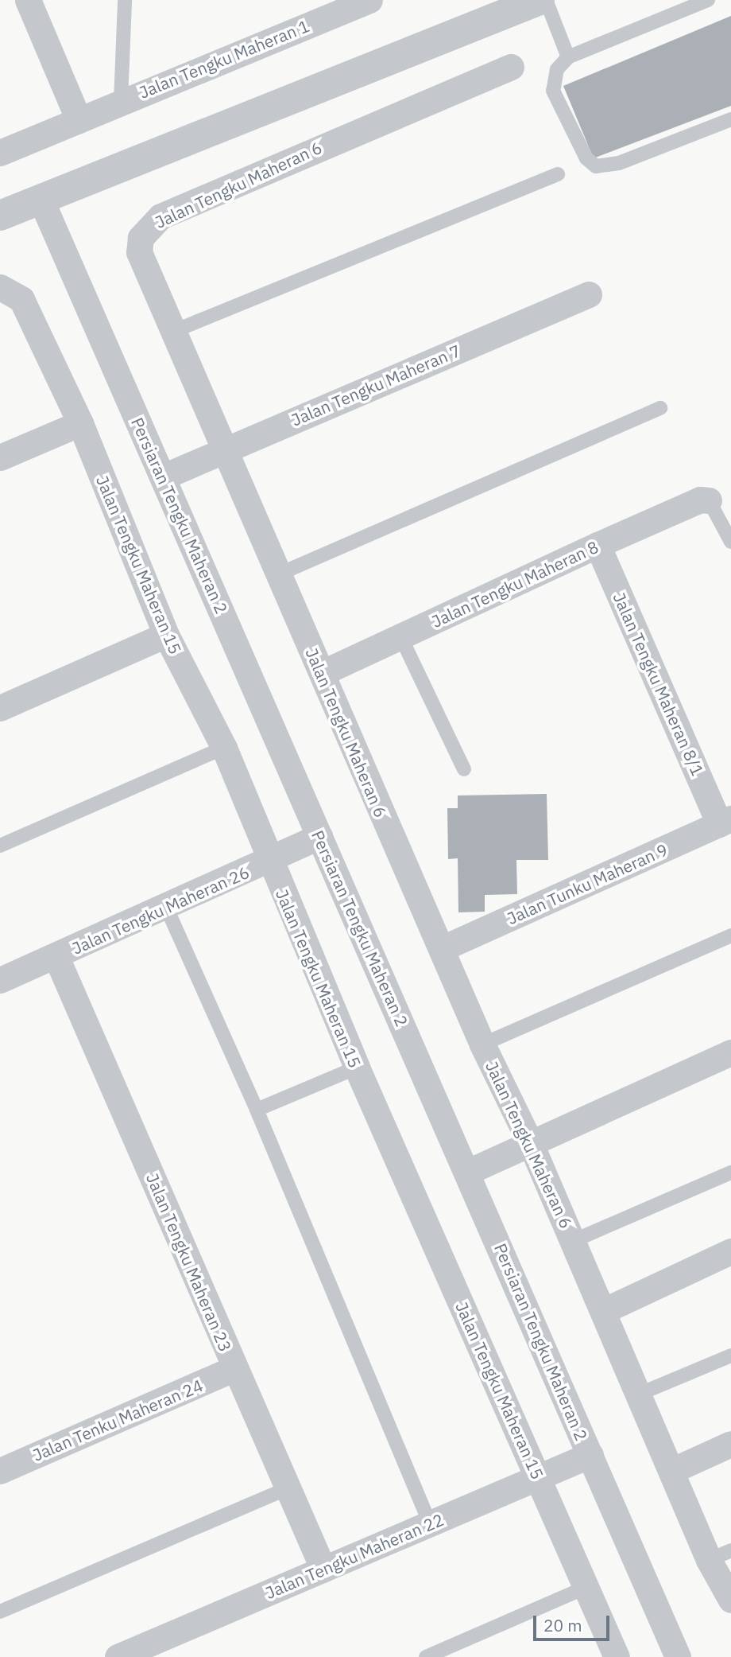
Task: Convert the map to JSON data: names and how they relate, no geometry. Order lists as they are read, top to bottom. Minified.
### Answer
{"streets":{"street":["Jalan Tengku Maheran 1","Jalan Tengku Maheran 6","Jalan Tengku Maheran 7","Persiaran Tengku Maheran 2","Jalan Tengku Maheran 15","Jalan Tengku Maheran 8","Jalan Tengku Maheran 8/1","Jalan Tunku Maheran 9","Jalan Tengku Maheran 26","Jalan Tengku Maheran 23","Jalan Tenku Maheran 24","Jalan Tengku Maheran 22"]},"crossings":[["Jalan Tengku Maheran 6","Jalan Tengku Maheran 7"],["Jalan Tengku Maheran 6","Jalan Tengku Maheran 8"],["Jalan Tengku Maheran 6","Jalan Tunku Maheran 9"],["Jalan Tengku Maheran 7","Persiaran Tengku Maheran 2"],["Persiaran Tengku Maheran 2","Jalan Tengku Maheran 26"],["Persiaran Tengku Maheran 2","Jalan Tengku Maheran 22"],["Jalan Tengku Maheran 15","Jalan Tengku Maheran 26"],["Jalan Tengku Maheran 15","Jalan Tengku Maheran 22"],["Jalan Tengku Maheran 8","Jalan Tengku Maheran 8/1"],["Jalan Tengku Maheran 8/1","Jalan Tunku Maheran 9"],["Jalan Tengku Maheran 26","Jalan Tengku Maheran 23"],["Jalan Tengku Maheran 23","Jalan Tenku Maheran 24"],["Jalan Tengku Maheran 23","Jalan Tengku Maheran 22"]],"scale_bar":"20 m"}
